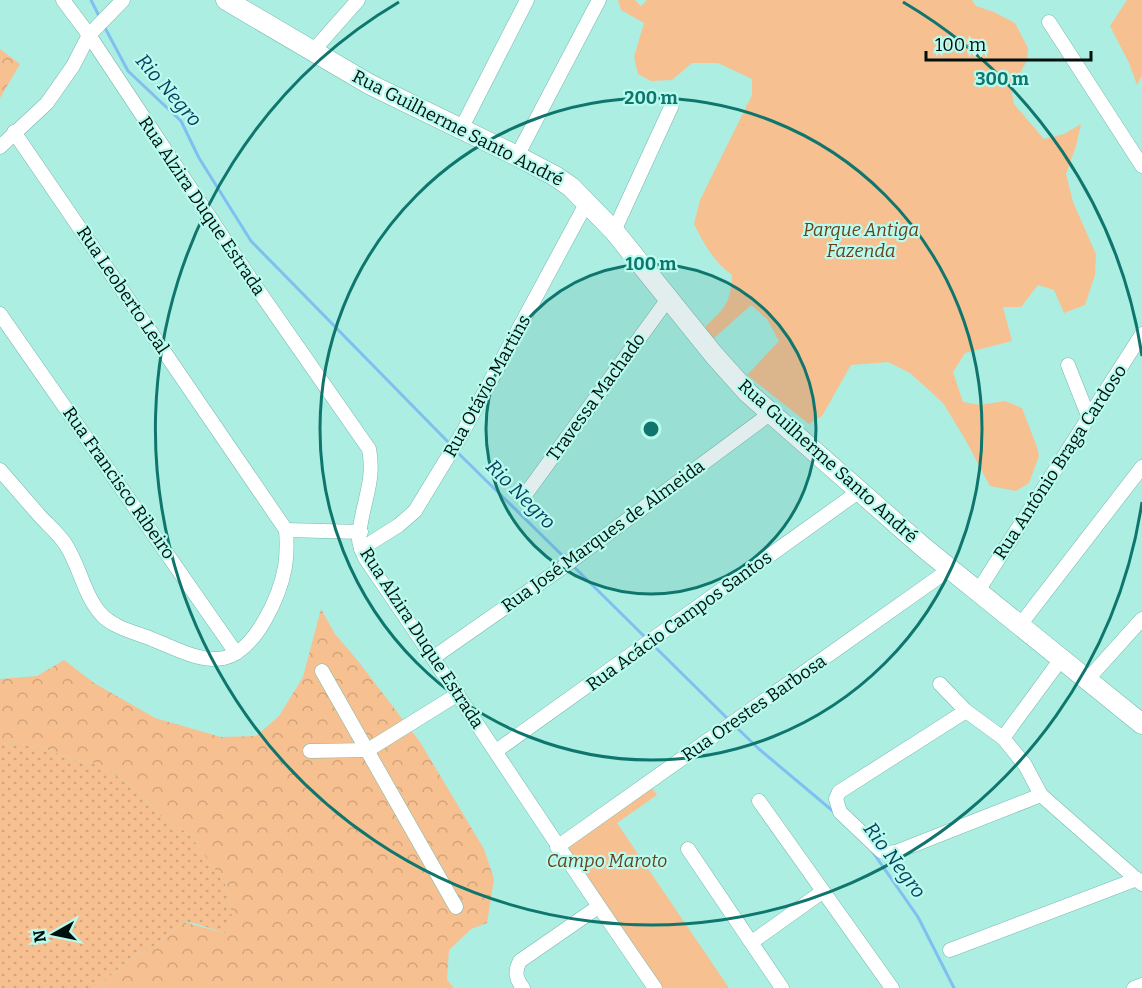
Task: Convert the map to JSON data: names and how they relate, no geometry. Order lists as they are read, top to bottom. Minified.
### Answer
{"streets":{"street":["Rua Guilherme Santo André","Rua Alzira Duque Estrada","Rua Leoberto Leal","Rua Otávio Martins","Travessa Machado","Rua Antônio Braga Cardoso","Rua Francisco Ribeiro","Rua José Marques de Almeida","Rua Acácio Campos Santos","Rua Orestes Barbosa"]},"crossings":[["Rua Guilherme Santo André","Rua Otávio Martins"],["Rua Guilherme Santo André","Travessa Machado"],["Rua Guilherme Santo André","Rua Antônio Braga Cardoso"],["Rua Guilherme Santo André","Rua José Marques de Almeida"],["Rua Guilherme Santo André","Rua Acácio Campos Santos"],["Rua Guilherme Santo André","Rua Orestes Barbosa"],["Rua Alzira Duque Estrada","Rua Otávio Martins"],["Rua Alzira Duque Estrada","Rua José Marques de Almeida"],["Rua Alzira Duque Estrada","Rua Acácio Campos Santos"],["Rua Alzira Duque Estrada","Rua Orestes Barbosa"]],"water":["Rio Negro"],"parks":["Parque Antiga Fazenda","Campo Maroto"],"scale_bar":"100 m","north":"left","rings":["300 m","200 m","100 m"]}
